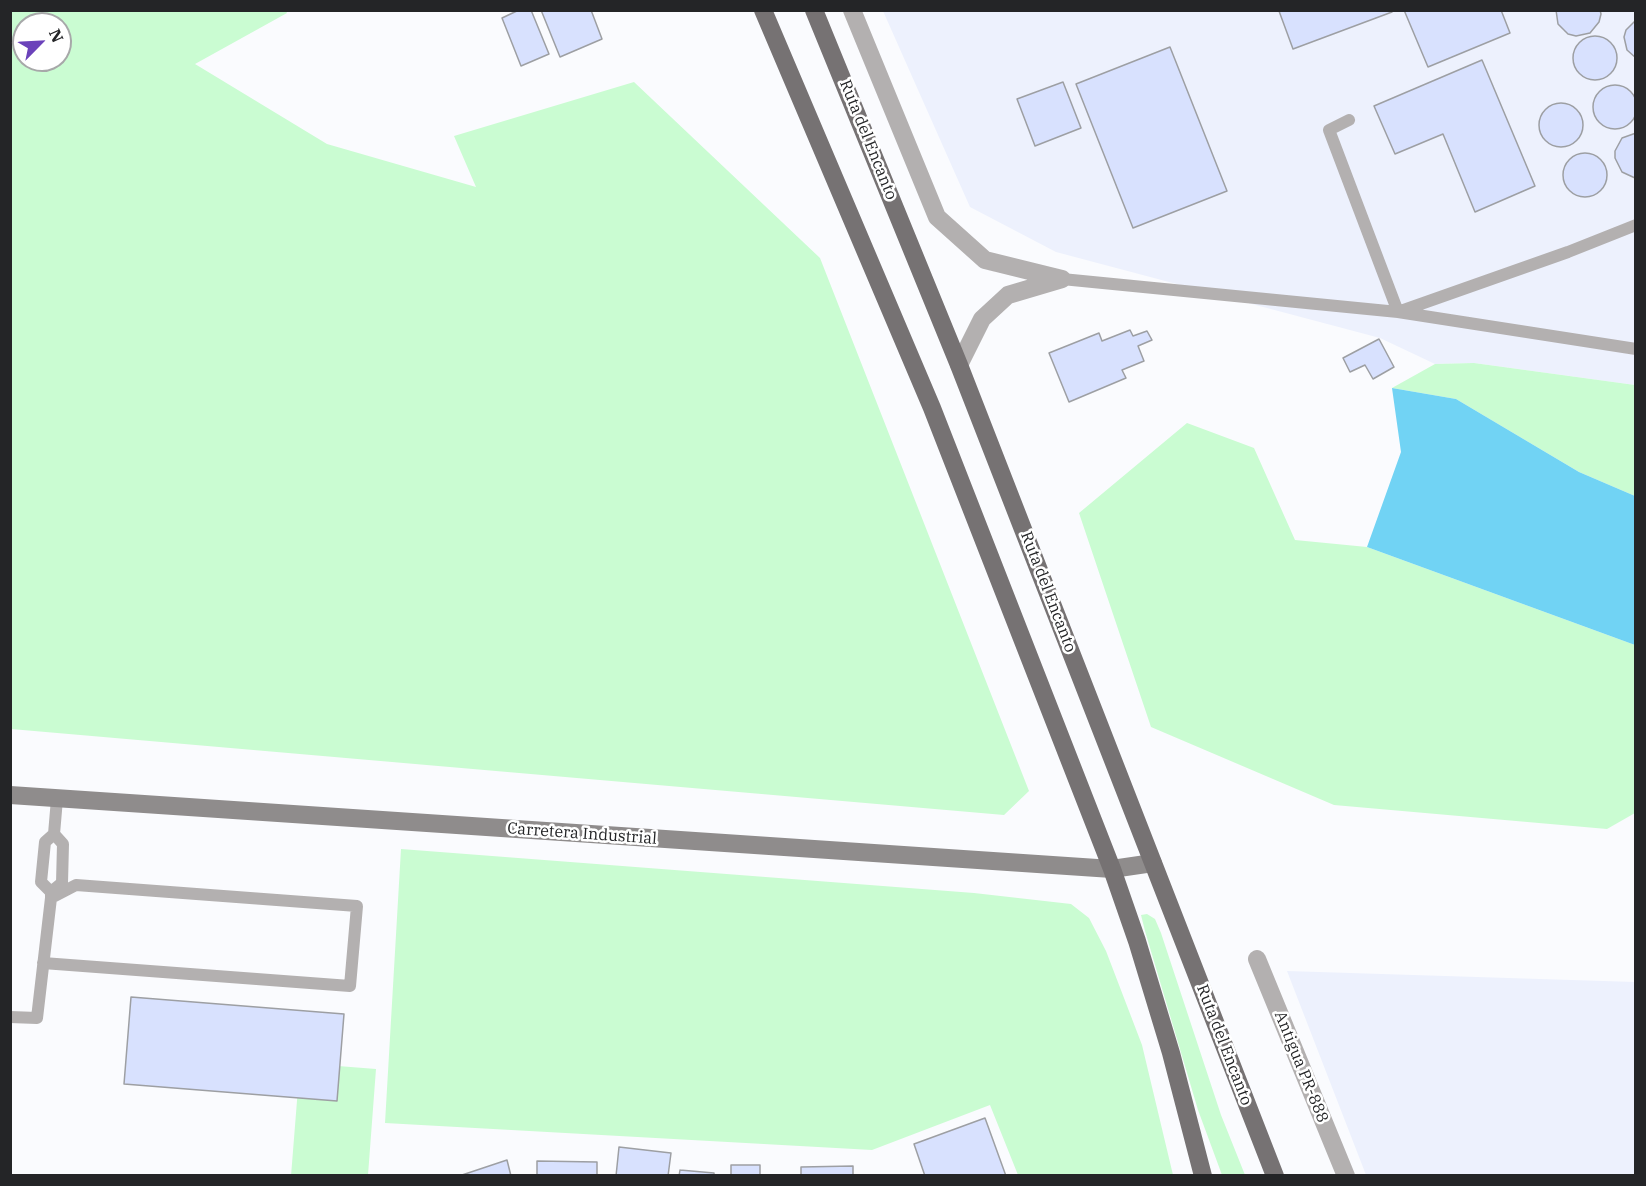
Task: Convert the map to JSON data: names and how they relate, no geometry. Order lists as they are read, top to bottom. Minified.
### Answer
{"streets":{"main road":["Ruta del Encanto"],"street":["Carretera Industrial","Antigua PR-888"]},"crossings":[["Ruta del Encanto","Carretera Industrial"]],"north":"top right"}
